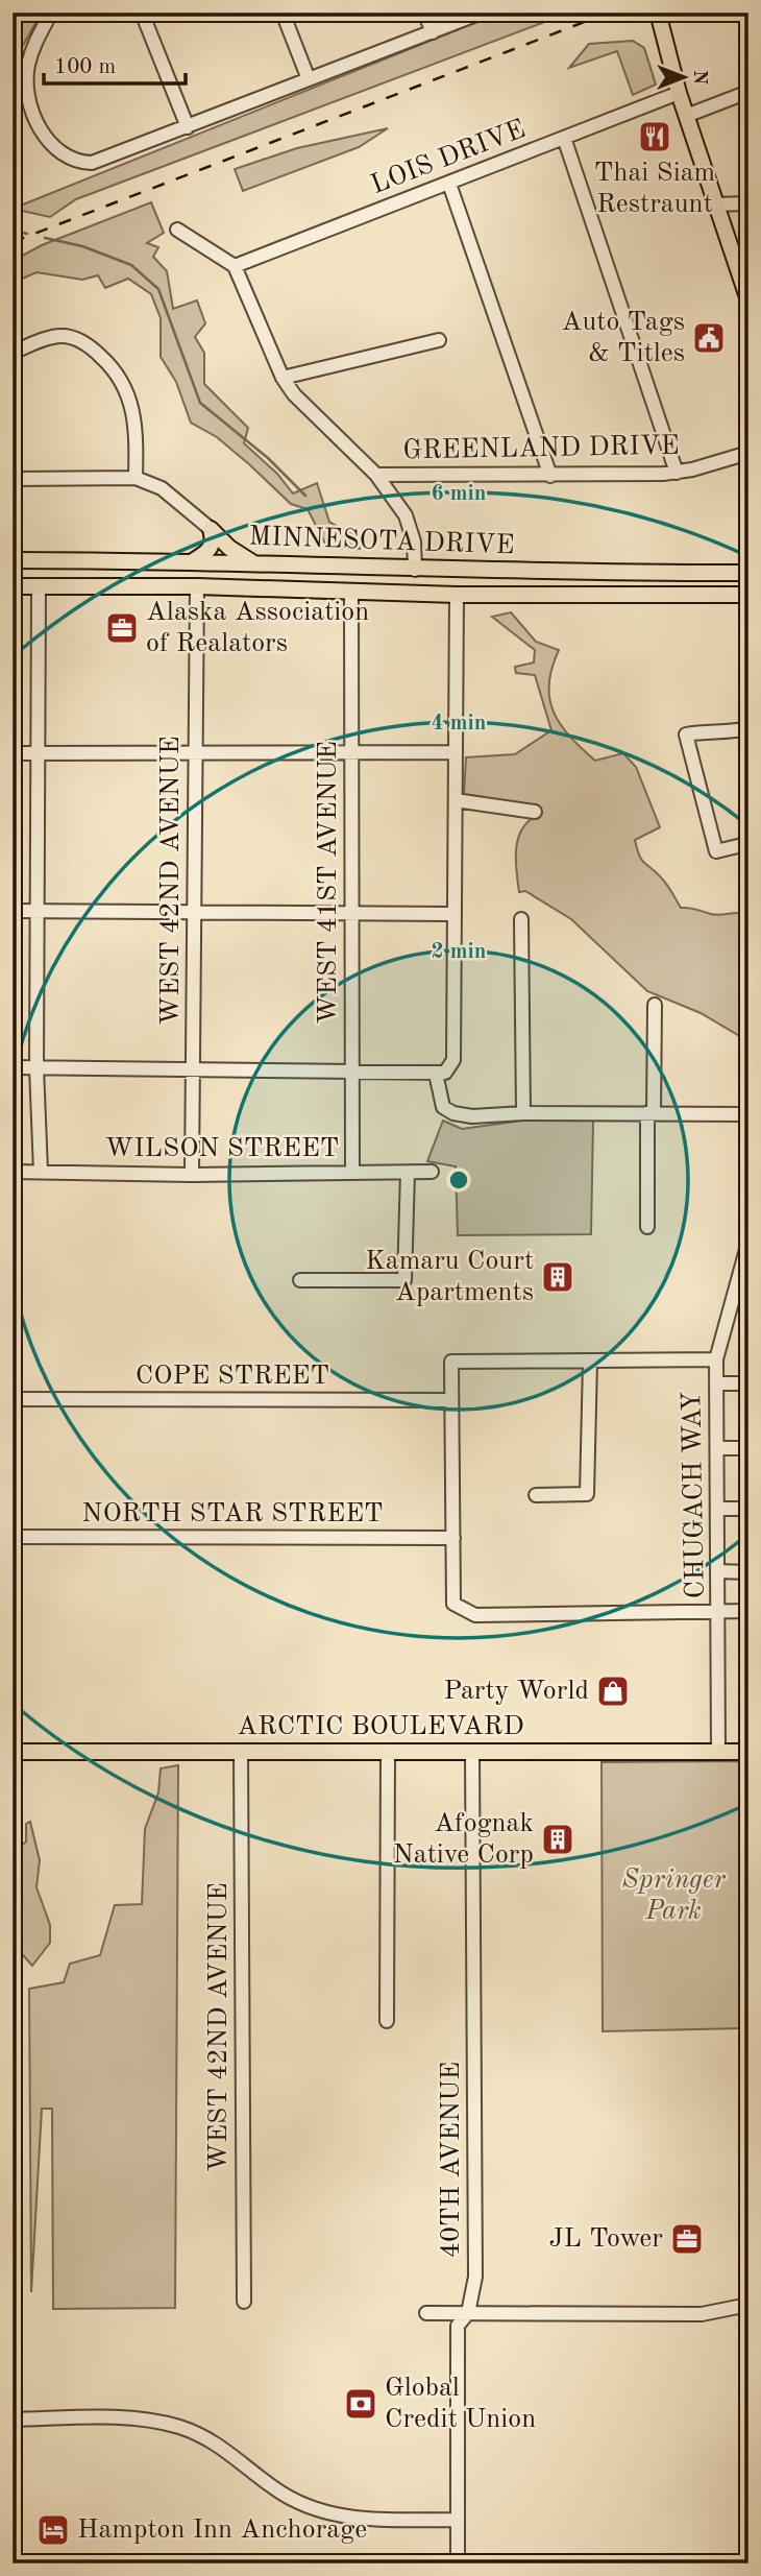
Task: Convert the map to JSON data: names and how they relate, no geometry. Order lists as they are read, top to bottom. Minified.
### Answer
{"streets":{"main road":["MINNESOTA DRIVE","ARCTIC BOULEVARD"],"street":["LOIS DRIVE","GREENLAND DRIVE","WEST 42ND AVENUE","WEST 41ST AVENUE","WILSON STREET","COPE STREET","CHUGACH WAY","NORTH STAR STREET","40TH AVENUE"]},"crossings":[["MINNESOTA DRIVE","WEST 42ND AVENUE"],["MINNESOTA DRIVE","WEST 41ST AVENUE"],["WEST 42ND AVENUE","WILSON STREET"],["WEST 42ND AVENUE","ARCTIC BOULEVARD"],["WEST 41ST AVENUE","WILSON STREET"],["CHUGACH WAY","ARCTIC BOULEVARD"],["ARCTIC BOULEVARD","40TH AVENUE"]],"parks":["Springer Park"],"places":{"restaurant":["Thai Siam Restraunt"],"public building":["Auto Tags & Titles"],"office":["Alaska Association of Realators","JL Tower"],"building":["Kamaru Court Apartments","Afognak Native Corp"],"shop":["Party World"],"bank":["Global Credit Union"],"hotel":["Hampton Inn Anchorage"]},"scale_bar":"100 m","north":"right","rings":["6 min","4 min","2 min"]}
